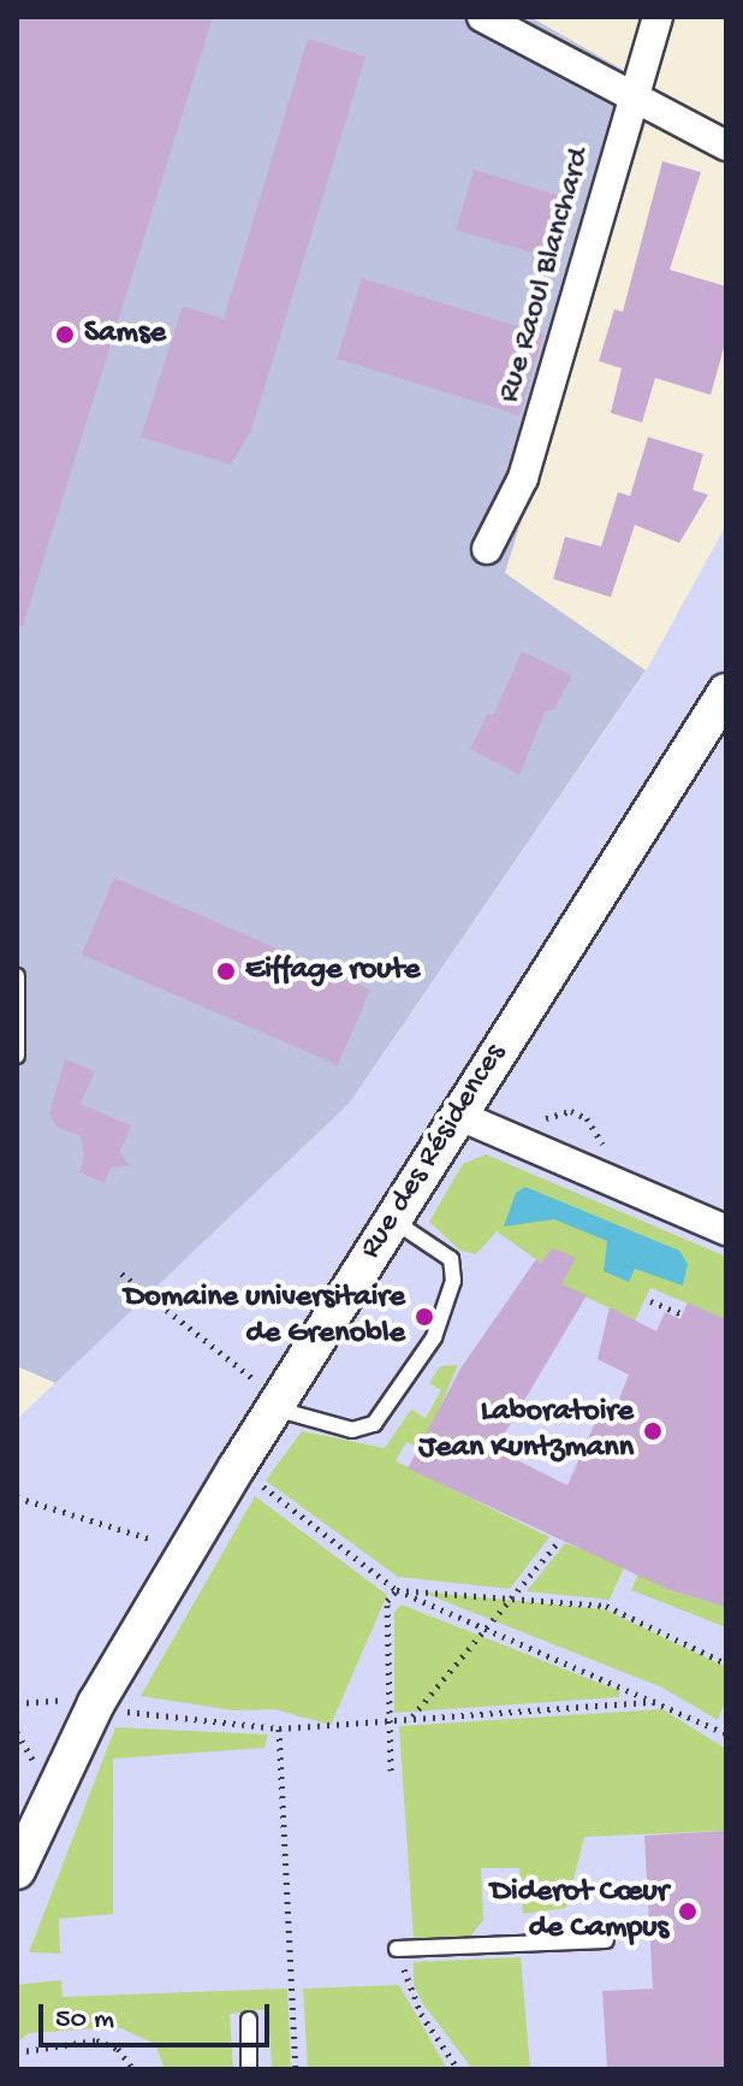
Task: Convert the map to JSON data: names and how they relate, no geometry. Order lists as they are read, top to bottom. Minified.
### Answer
{"streets":{"street":["Rue Raoul Blanchard","Rue des Résidences"]},"places":["Samse","Eiffage route","Domaine universitaire de Grenoble","Laboratoire Jean Kuntzmann","Diderot Cœur de Campus"],"scale_bar":"50 m"}
